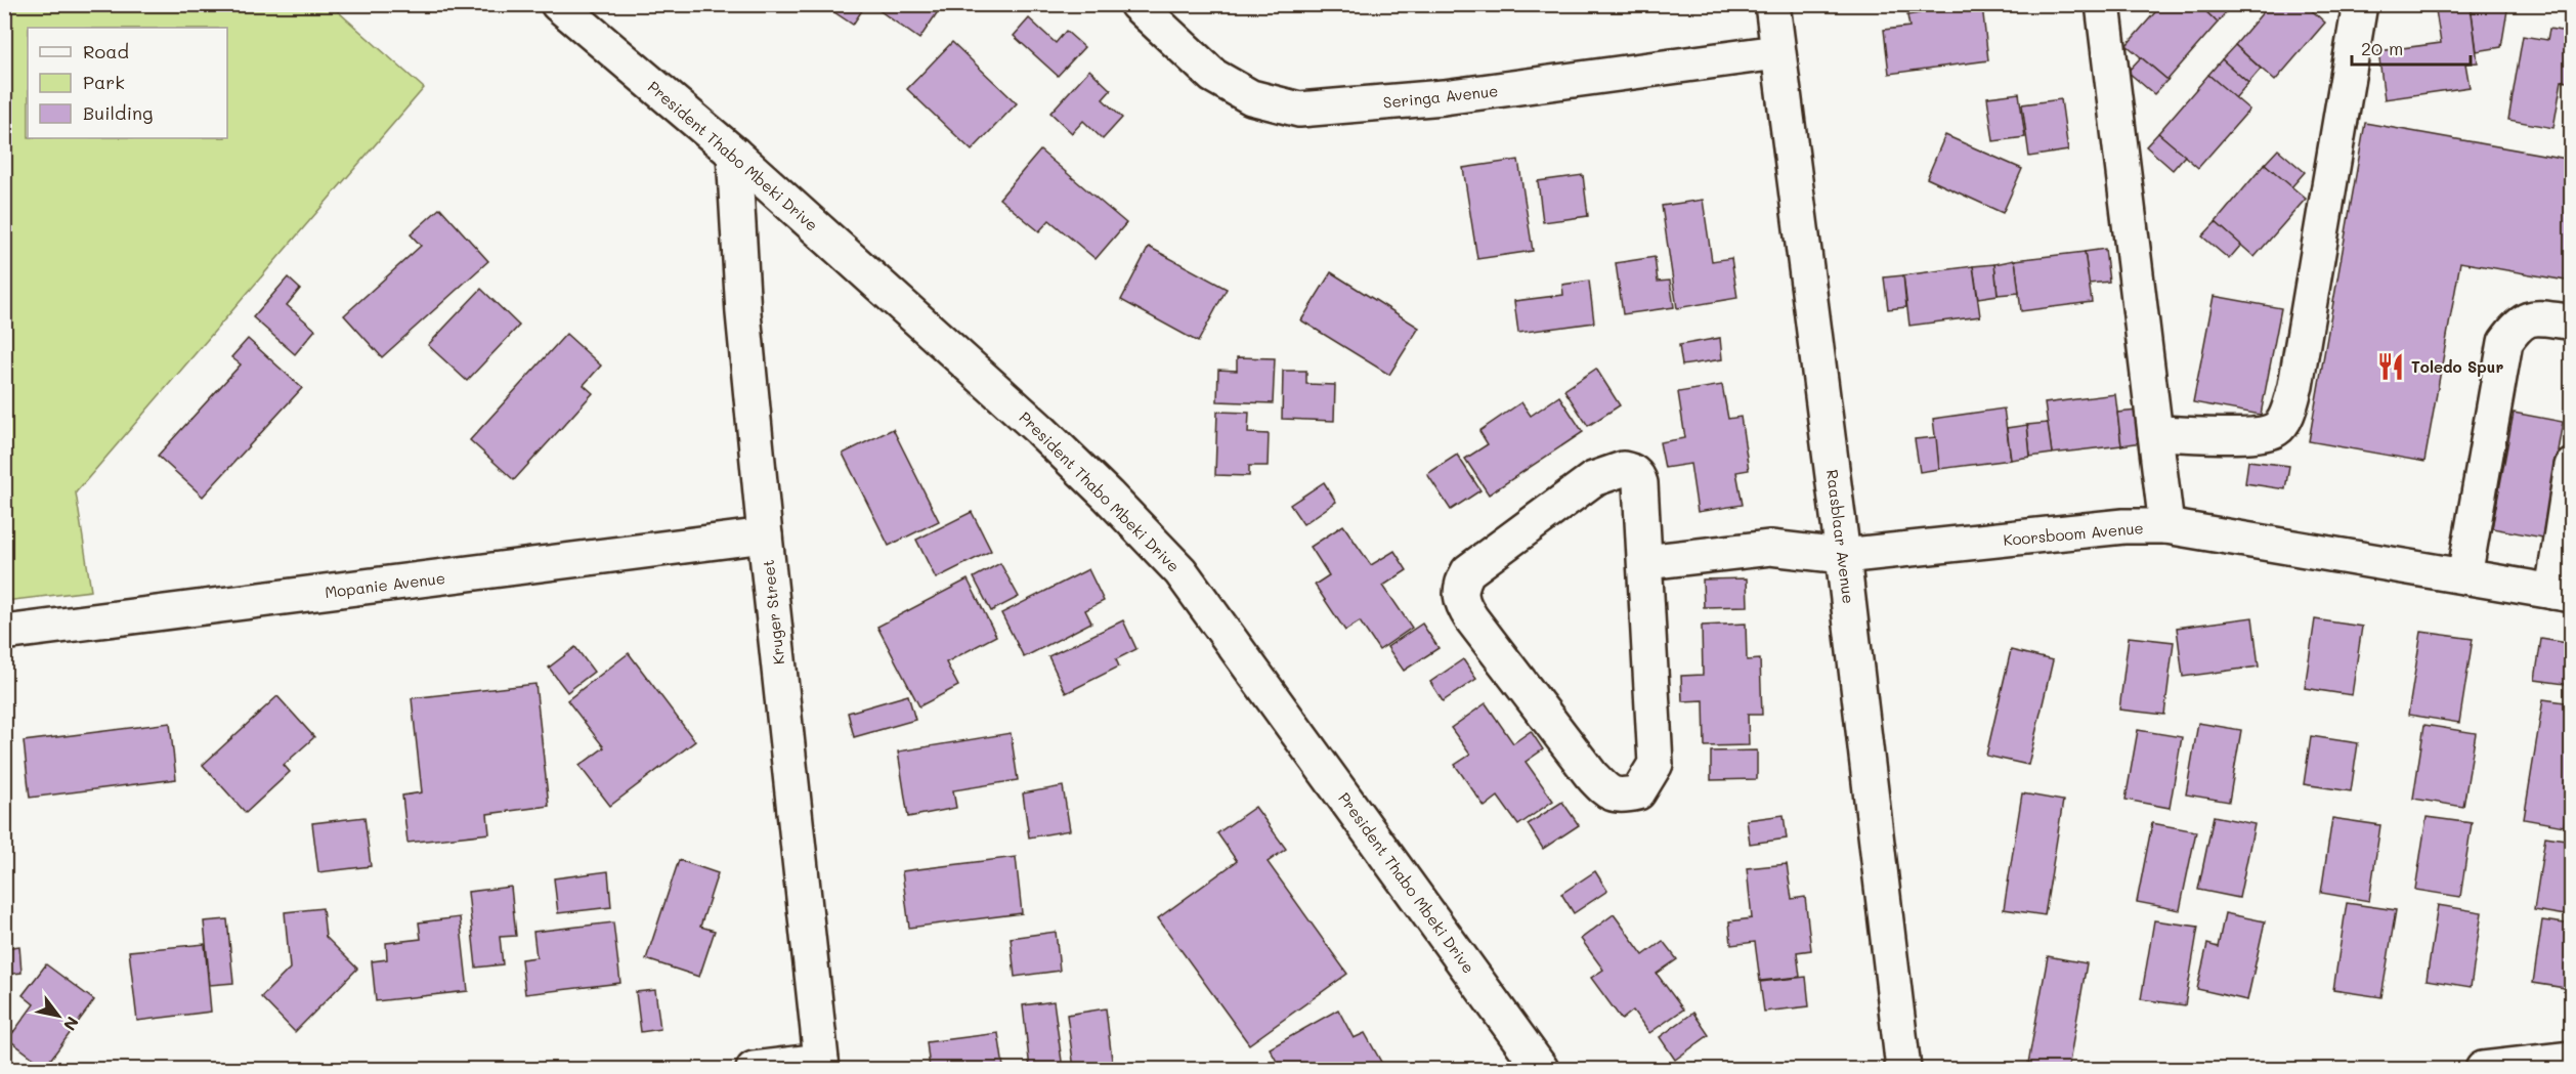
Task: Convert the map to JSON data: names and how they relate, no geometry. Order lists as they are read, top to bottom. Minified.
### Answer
{"streets":{"street":["Seringa Avenue","President Thabo Mbeki Drive","Koorsboom Avenue","Raasblaar Avenue","Mopanie Avenue","Kruger Street"]},"crossings":[["Seringa Avenue","Raasblaar Avenue"],["President Thabo Mbeki Drive","Kruger Street"],["Koorsboom Avenue","Raasblaar Avenue"],["Mopanie Avenue","Kruger Street"]],"places":{"restaurant":["Toledo Spur"]},"legend":["Road","Park","Building"],"scale_bar":"20 m","north":"bottom right"}
